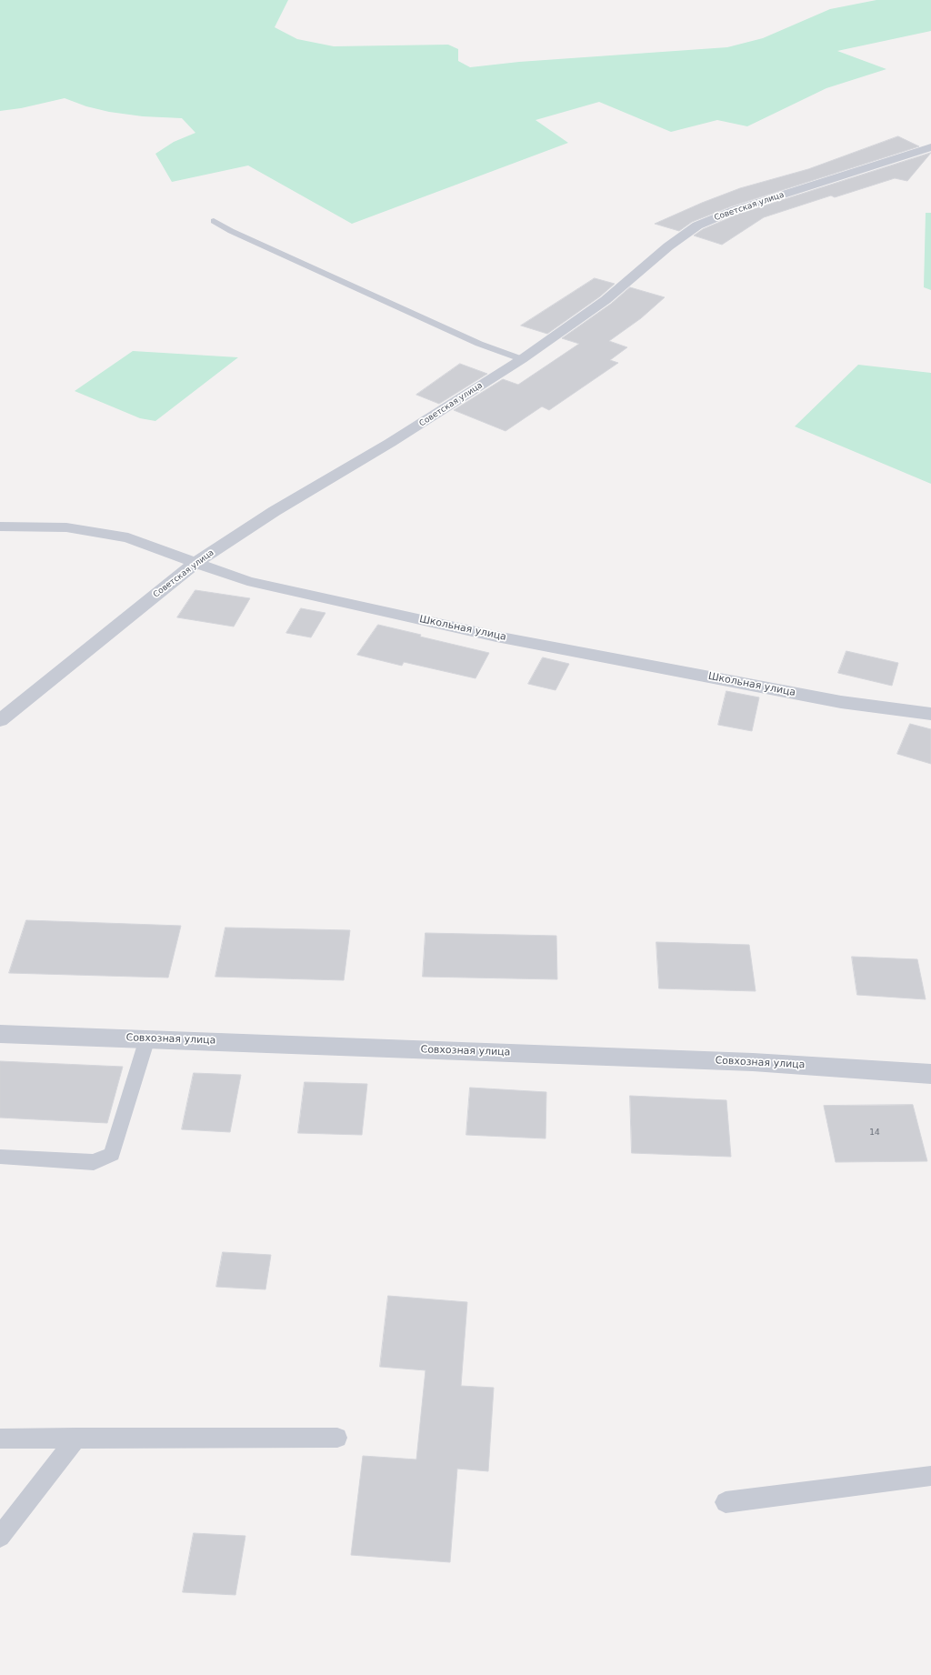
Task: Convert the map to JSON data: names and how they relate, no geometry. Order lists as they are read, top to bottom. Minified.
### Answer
{"streets":{"street":["Советская улица","Школьная улица","Совхозная улица"]},"crossings":[["Советская улица","Школьная улица"]],"house_numbers":["14"]}
